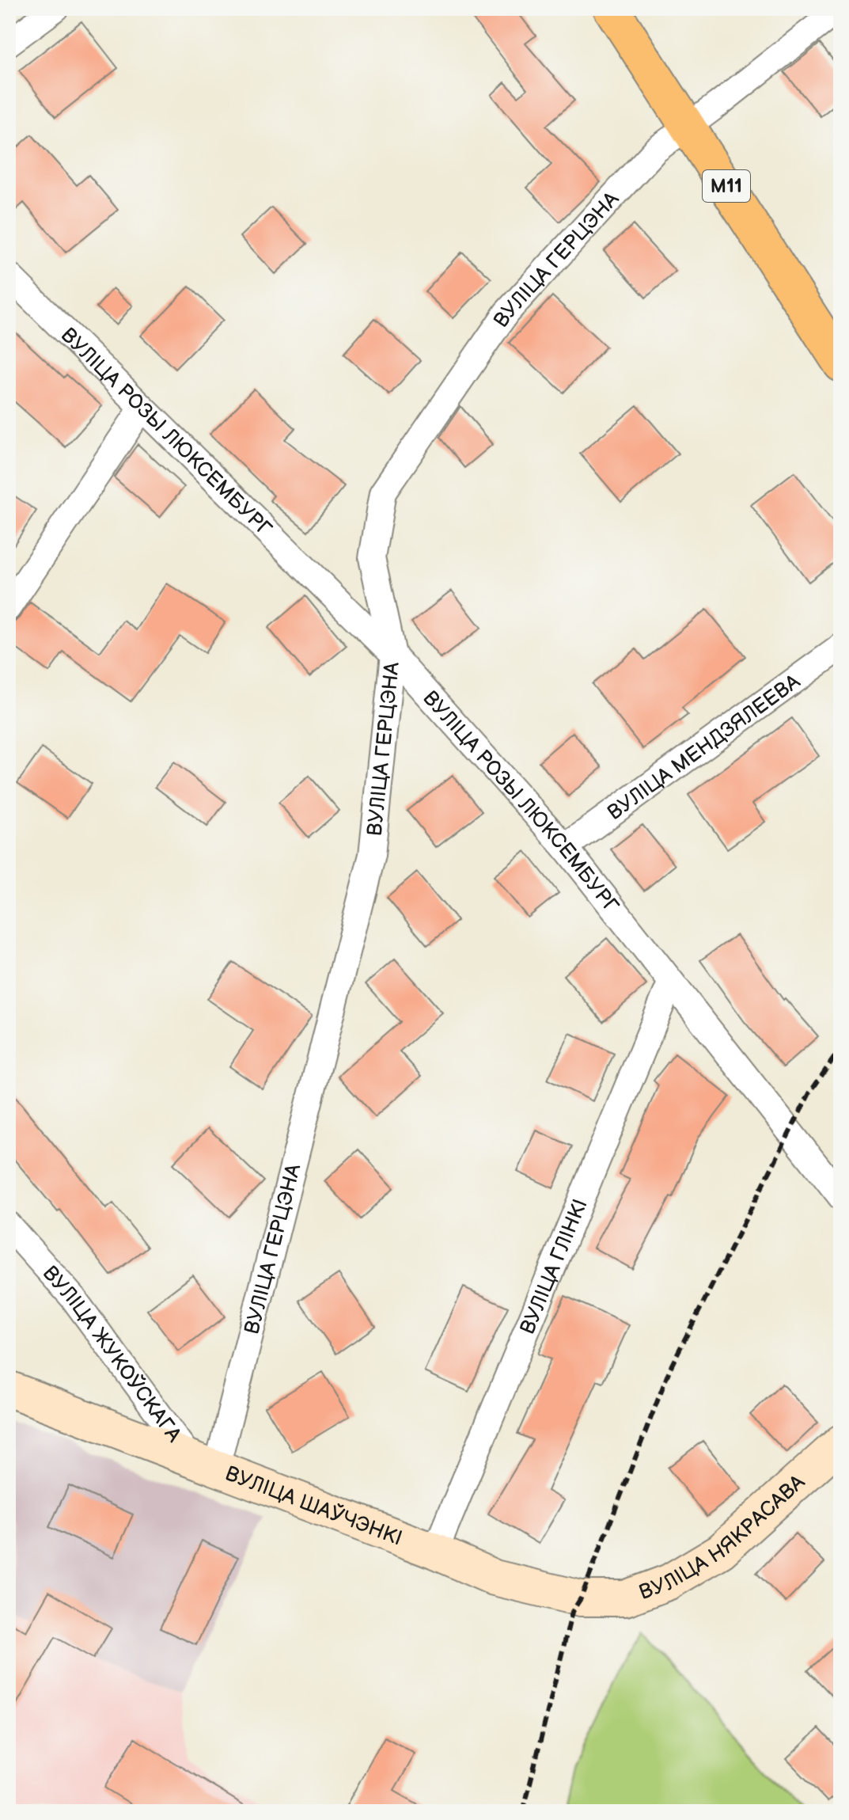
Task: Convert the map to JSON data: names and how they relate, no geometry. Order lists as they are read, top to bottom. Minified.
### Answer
{"streets":{"main road":["М11","ВУЛІЦА ШАЎЧЭНКІ","ВУЛІЦА НЯКРАСАВА"],"street":["ВУЛІЦА ГЕРЦЭНА","ВУЛІЦА РОЗЫ ЛЮКСЕМБУРГ","ВУЛІЦА МЕНДЗЯЛЕЕВА","ВУЛІЦА ГЛІНКІ","ВУЛІЦА ЖУКОЎСКАГА"]},"crossings":[["М11","ВУЛІЦА ГЕРЦЭНА"],["ВУЛІЦА ГЕРЦЭНА","ВУЛІЦА РОЗЫ ЛЮКСЕМБУРГ"],["ВУЛІЦА ГЕРЦЭНА","ВУЛІЦА ЖУКОЎСКАГА"],["ВУЛІЦА ГЕРЦЭНА","ВУЛІЦА ШАЎЧЭНКІ"],["ВУЛІЦА РОЗЫ ЛЮКСЕМБУРГ","ВУЛІЦА МЕНДЗЯЛЕЕВА"],["ВУЛІЦА РОЗЫ ЛЮКСЕМБУРГ","ВУЛІЦА ГЛІНКІ"],["ВУЛІЦА ГЛІНКІ","ВУЛІЦА ШАЎЧЭНКІ"],["ВУЛІЦА ЖУКОЎСКАГА","ВУЛІЦА ШАЎЧЭНКІ"],["ВУЛІЦА ШАЎЧЭНКІ","ВУЛІЦА НЯКРАСАВА"]]}
